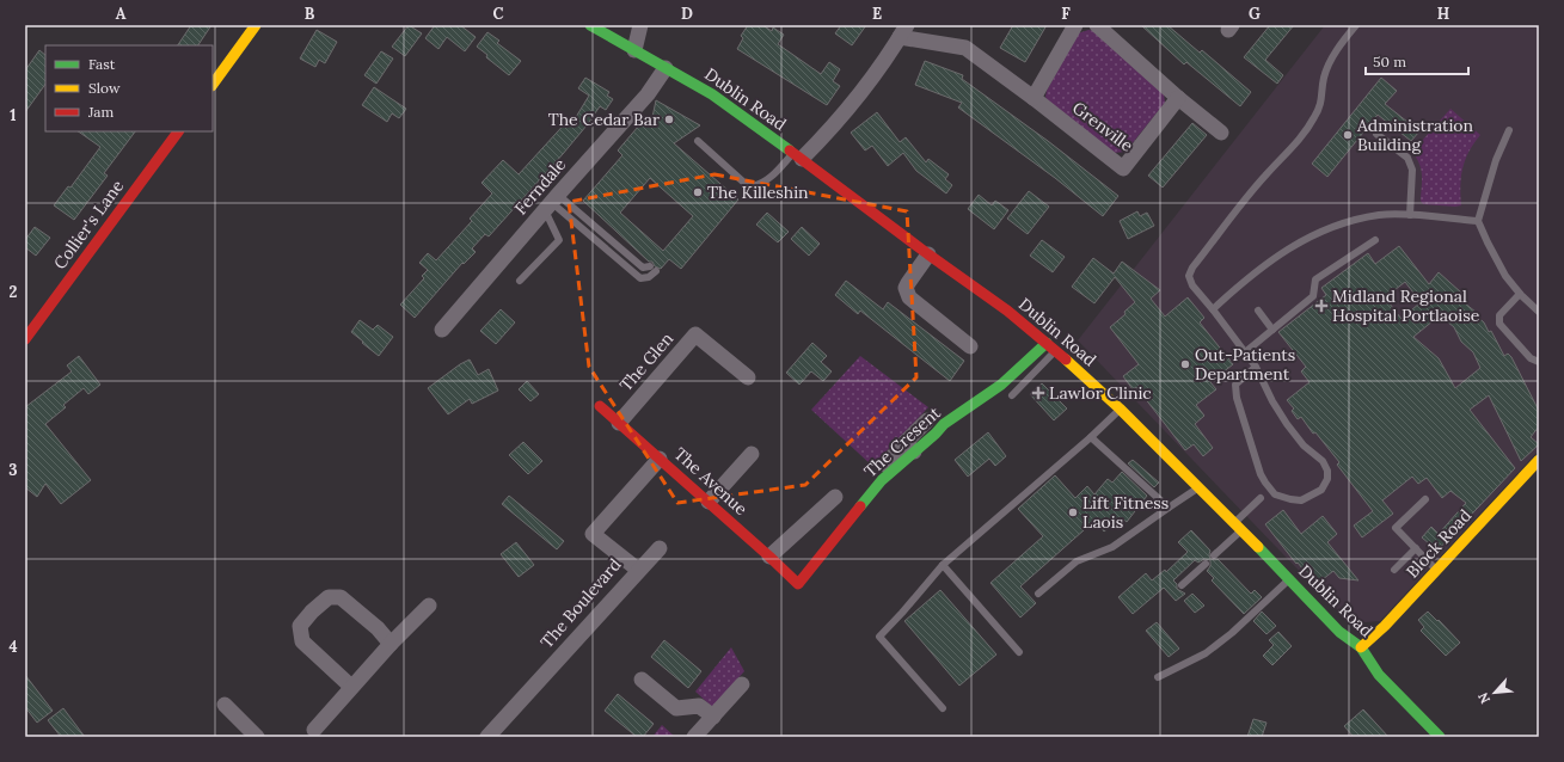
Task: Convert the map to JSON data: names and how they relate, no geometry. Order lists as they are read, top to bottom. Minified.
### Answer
{"streets":{"street":["Dublin Road","Grenville","Ferndale","Collier's Lane","The Glen","The Cresent","The Avenue","Block Road","The Boulevard"]},"crossings":[["Dublin Road","Grenville"],["Dublin Road","Ferndale"],["Dublin Road","The Cresent"],["Dublin Road","Block Road"],["The Glen","The Avenue"],["The Cresent","The Avenue"],["The Avenue","The Boulevard"]],"places":{"other":["The Cedar Bar","Administration Building","The Killeshin","Out-Patients Department","Lift Fitness Laois"],"health":["Midland Regional Hospital Portlaoise","Lawlor Clinic"]},"legend":["Fast","Slow","Jam"],"scale_bar":"50 m","north":"bottom left","grid":{"columns":["A","B","C","D","E","F","G","H"],"rows":["1","2","3","4"]}}
